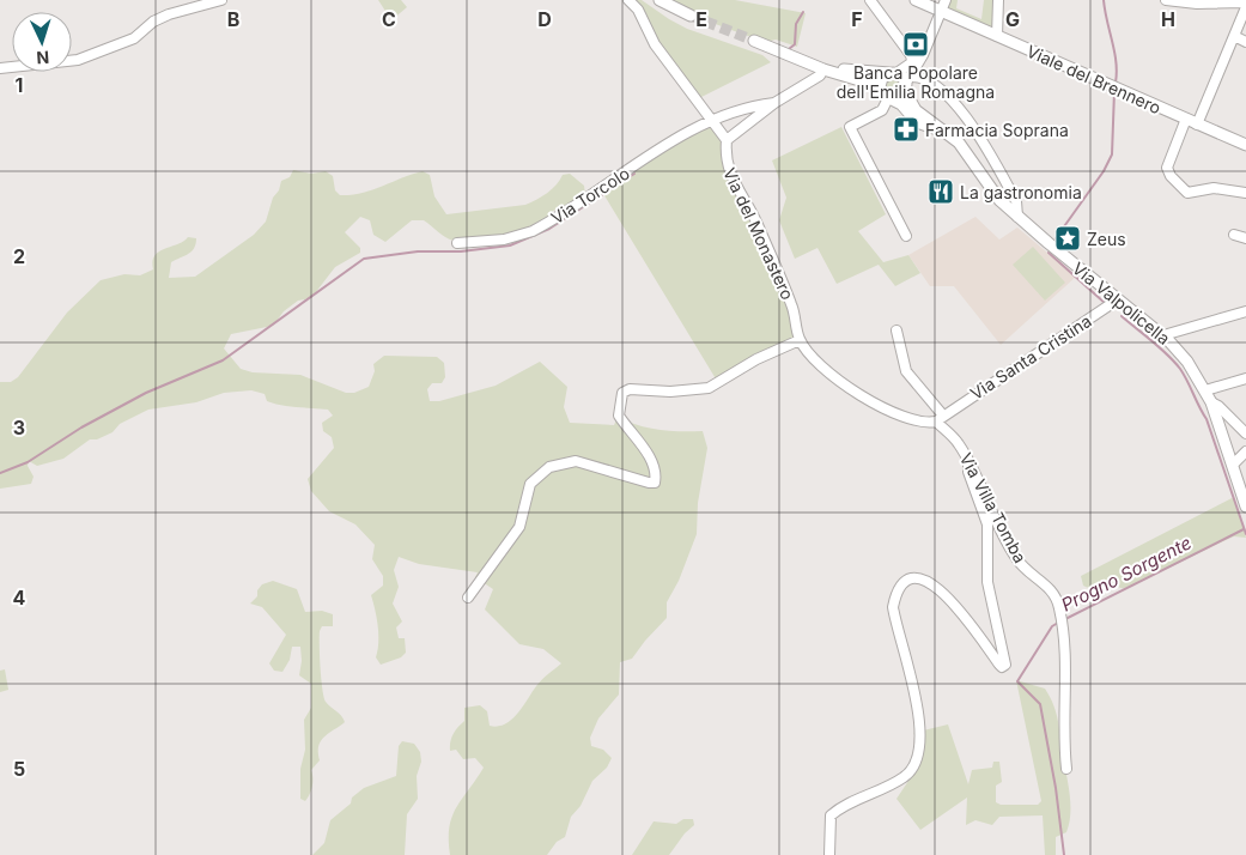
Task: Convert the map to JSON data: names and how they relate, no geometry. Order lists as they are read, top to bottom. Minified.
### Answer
{"streets":{"main road":["Viale del Brennero","Via Valpolicella"],"street":["Via Torcolo","Via del Monastero","Via Santa Cristina","Via Villa Tomba"]},"crossings":[["Via del Monastero","Via Santa Cristina"],["Via del Monastero","Via Villa Tomba"],["Via Valpolicella","Via Santa Cristina"],["Via Santa Cristina","Via Villa Tomba"]],"water":["Progno Sorgente"],"places":{"bank":["Banca Popolare dell'Emilia Romagna"],"pharmacy":["Farmacia Soprana"],"restaurant":["La gastronomia"],"place":["Zeus"]},"north":"bottom","grid":{"columns":["B","C","D","E","F","G","H"],"rows":["1","2","3","4","5"]}}
